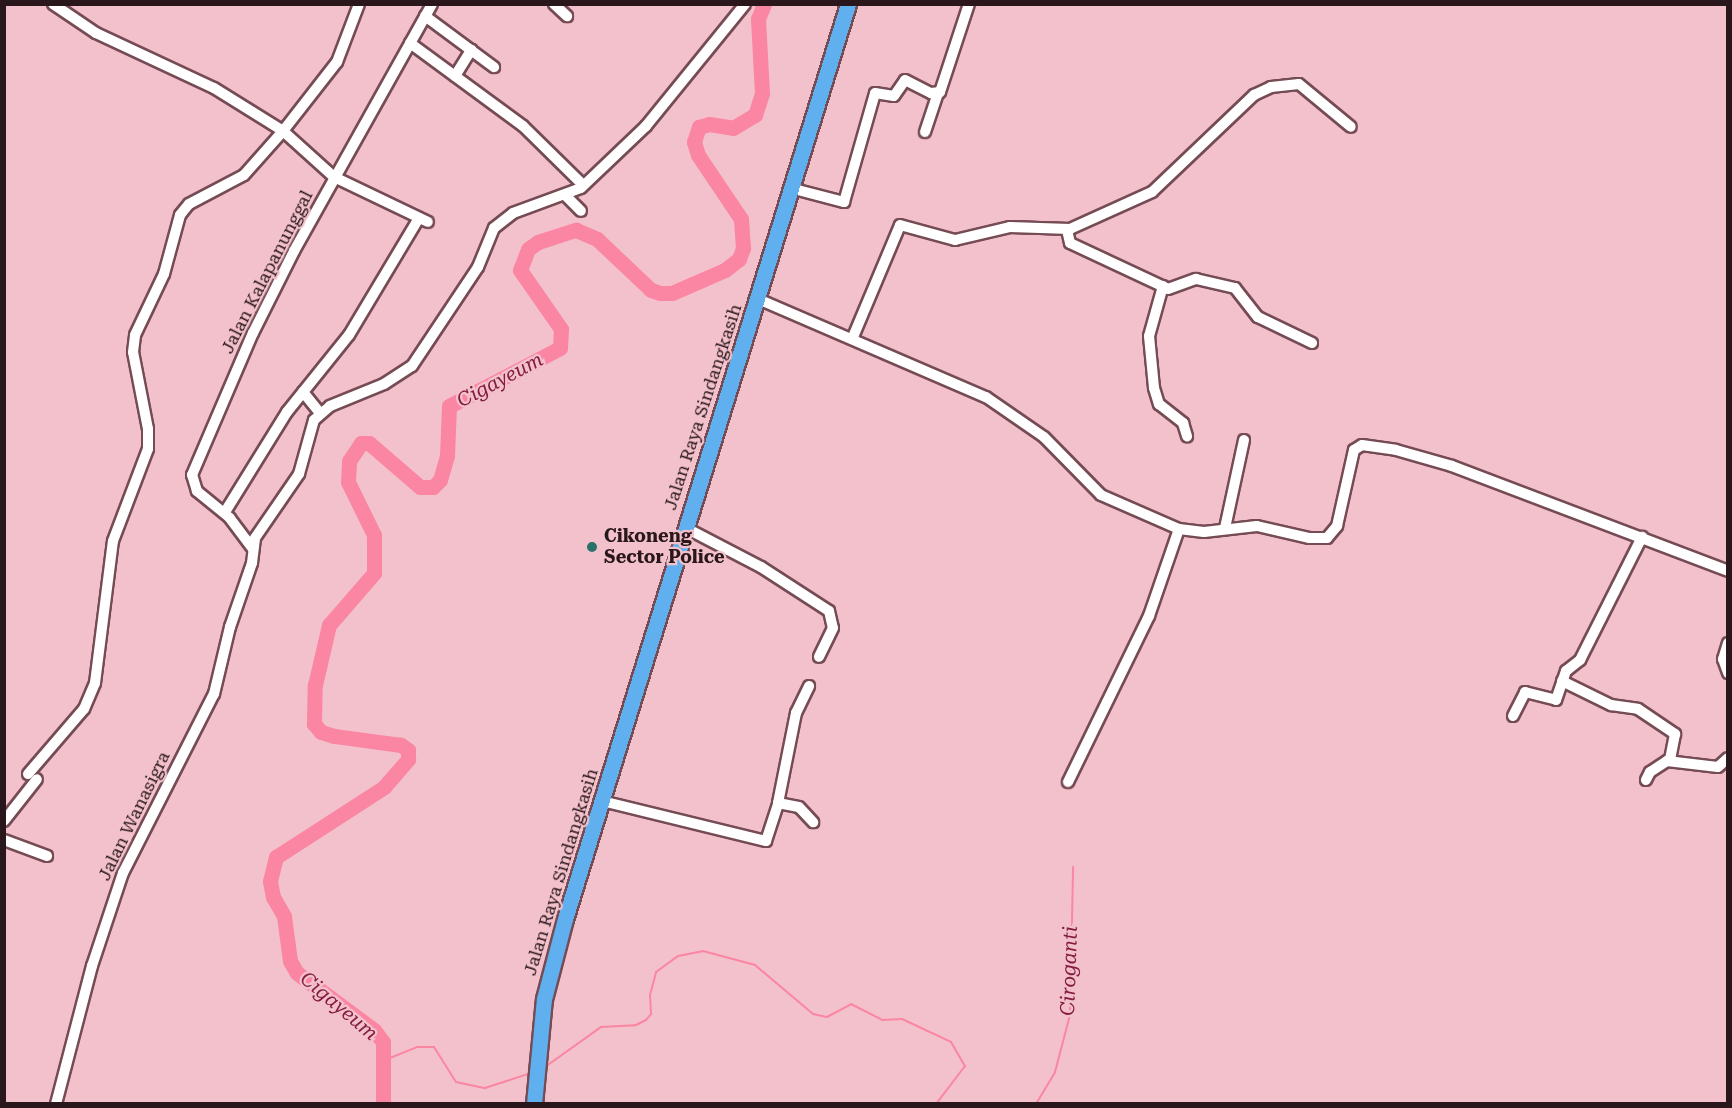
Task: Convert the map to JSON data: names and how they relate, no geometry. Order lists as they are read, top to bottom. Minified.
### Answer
{"streets":{"highway":["Jalan Raya Sindangkasih"],"street":["Jalan Kalapanunggal","Jalan Wanasigra"]},"crossings":[["Jalan Kalapanunggal","Jalan Wanasigra"]],"water":["Cigayeum","Ciroganti"],"places":["Cikoneng Sector Police"]}
